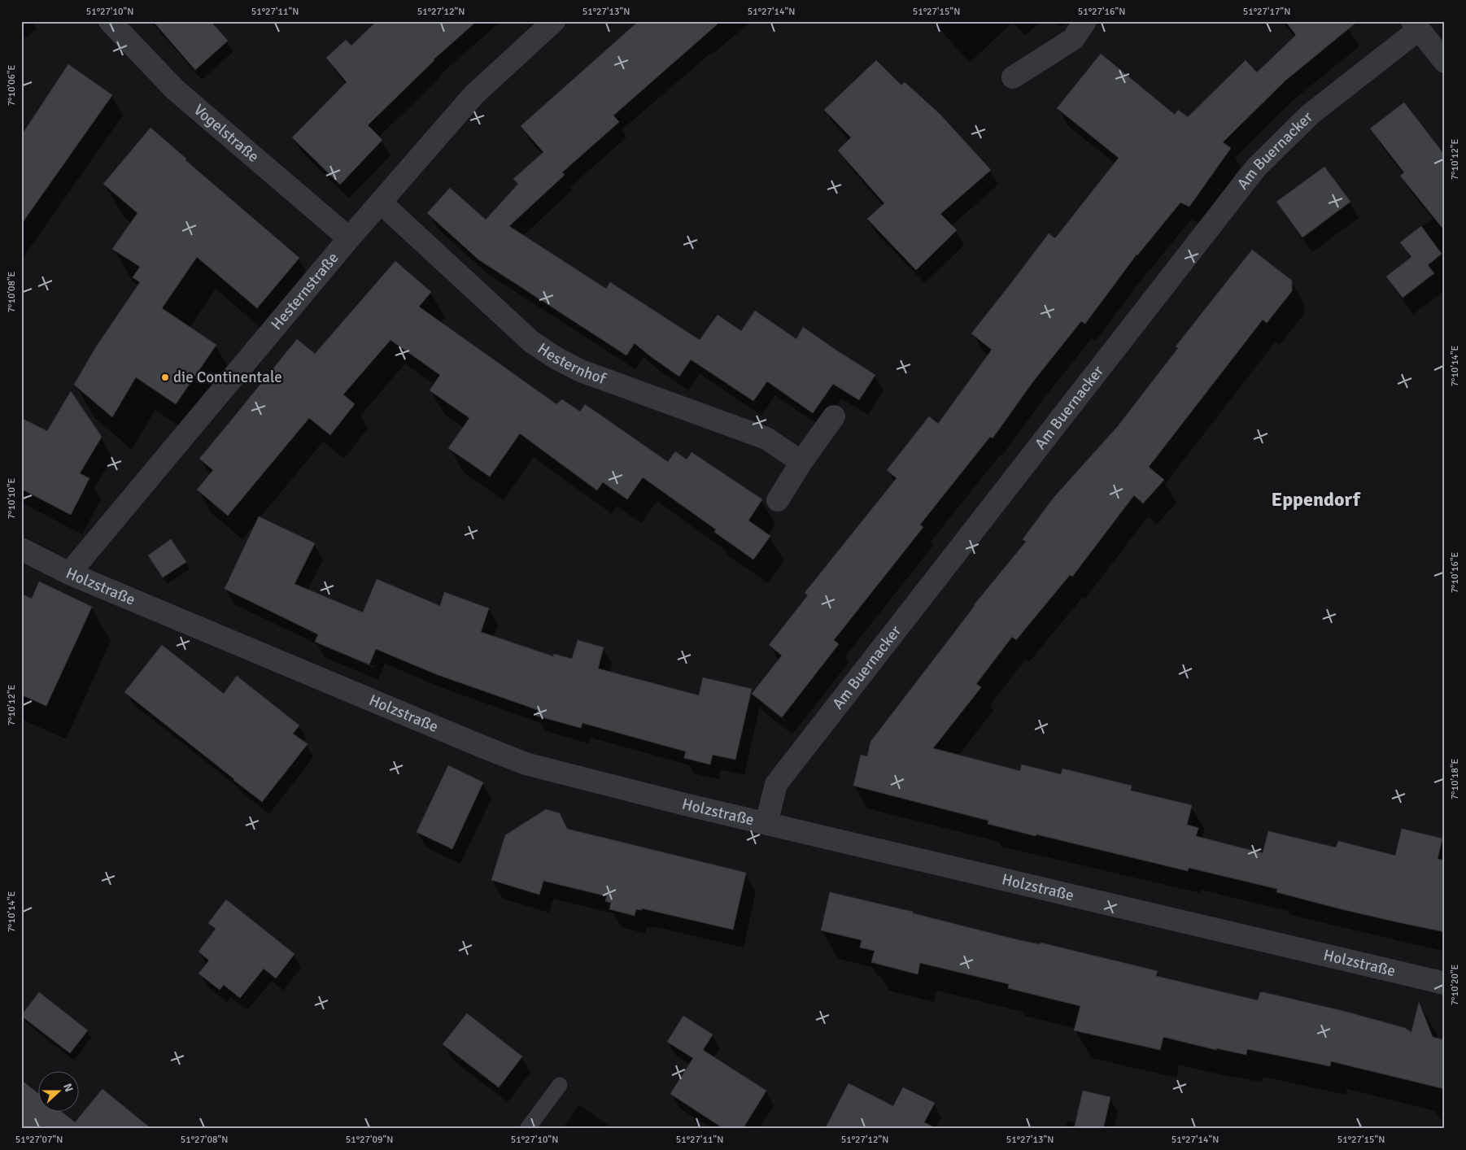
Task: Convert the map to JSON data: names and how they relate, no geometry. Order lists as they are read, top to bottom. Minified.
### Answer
{"streets":{"street":["Vogelstraße","Am Buernacker","Hesternstraße","Hesternhof","Holzstraße"]},"crossings":[["Vogelstraße","Hesternstraße"],["Am Buernacker","Holzstraße"],["Hesternstraße","Hesternhof"],["Hesternstraße","Holzstraße"]],"districts":["Eppendorf"],"places":["die Continentale"],"north":"right","coordinates":["51°27'10\"N","51°27'11\"N","51°27'12\"N","51°27'13\"N","51°27'14\"N","51°27'15\"N","51°27'16\"N","51°27'17\"N","7°10'06\"E","7°10'12\"E","7°10'08\"E","7°10'14\"E","7°10'10\"E","7°10'16\"E","7°10'18\"E","7°10'20\"E","51°27'07\"N","51°27'08\"N","51°27'09\"N"]}
